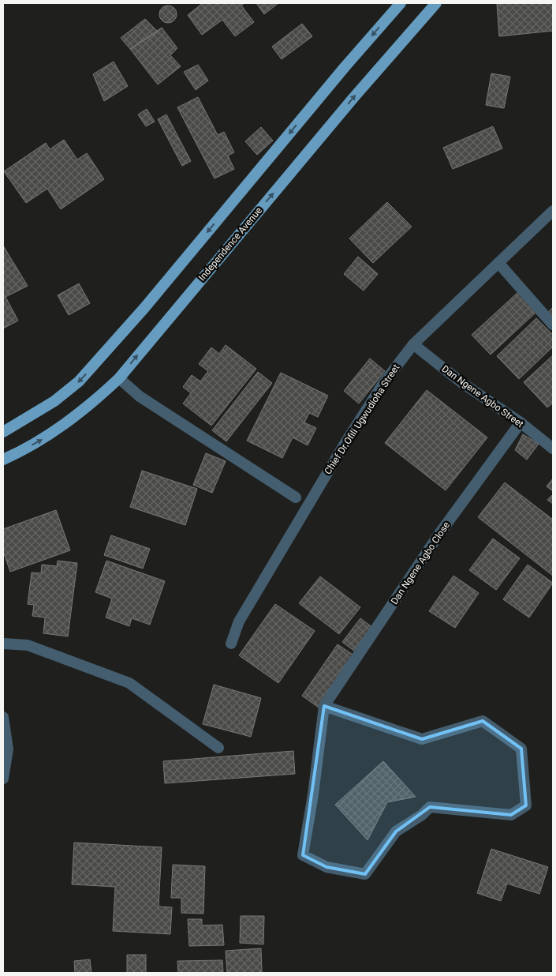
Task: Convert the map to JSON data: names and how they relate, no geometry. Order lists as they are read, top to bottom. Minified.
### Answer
{"streets":{"main road":["Independence Avenue"],"street":["Dan Ngene Agbo Street","Chief Dr.Ofili Ugwudioha Street","Dan Ngene Agbo Close"]},"crossings":[["Dan Ngene Agbo Street","Chief Dr.Ofili Ugwudioha Street"],["Dan Ngene Agbo Street","Dan Ngene Agbo Close"]]}
